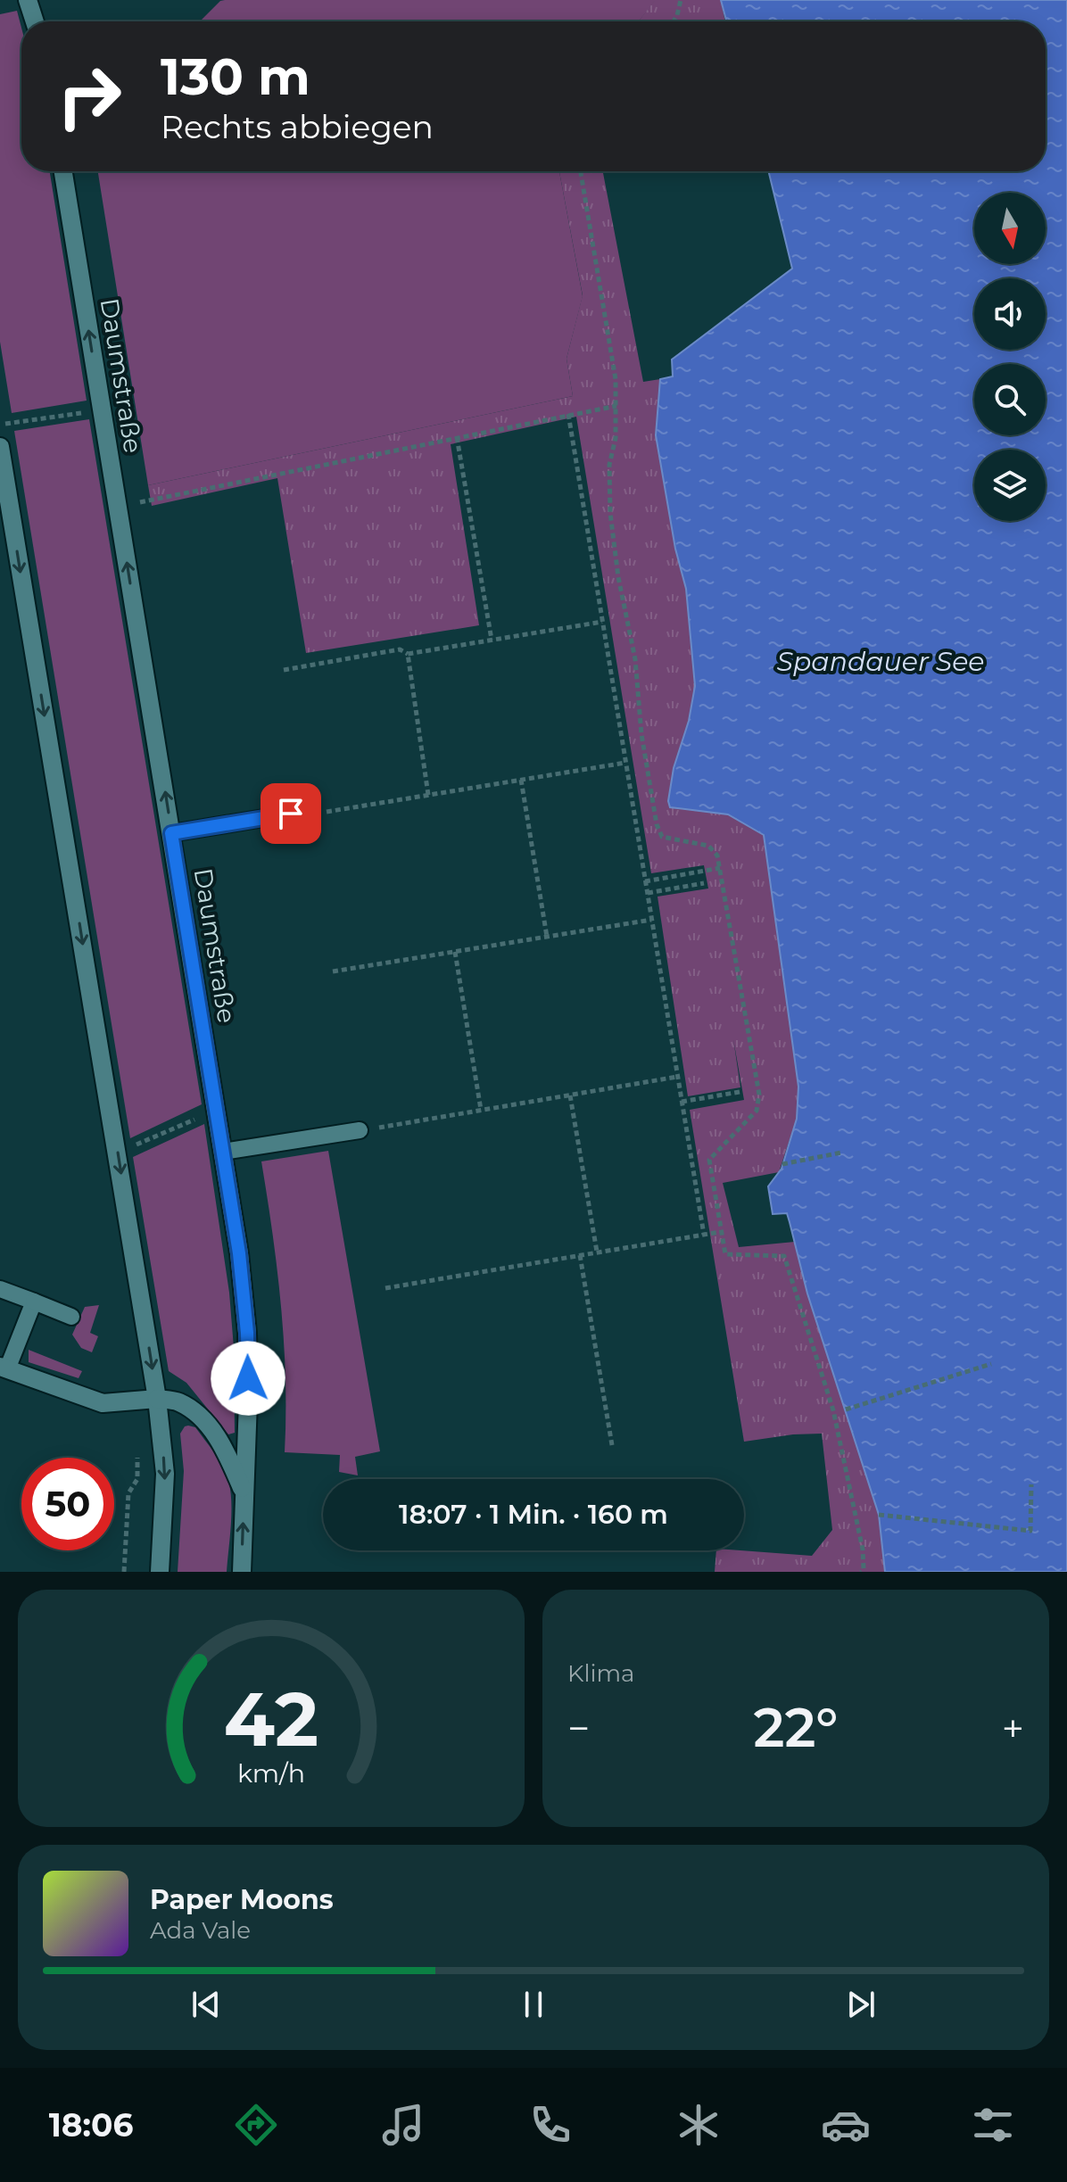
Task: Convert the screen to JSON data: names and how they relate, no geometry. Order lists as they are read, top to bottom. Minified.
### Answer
{"streets":{"main road":["Daumstraße"]},"water":["Spandauer See"],"north":"bottom","page":{"turn":["130 m","Rechts abbiegen"],"limit":"50","trip":"18:07 · 1 Min. · 160 m","tile":"Klima","heat":["−","22°","+"],"song":["Paper Moons","Ada Vale"],"tabs":"18:06","gauge":["42","km/h"]}}
